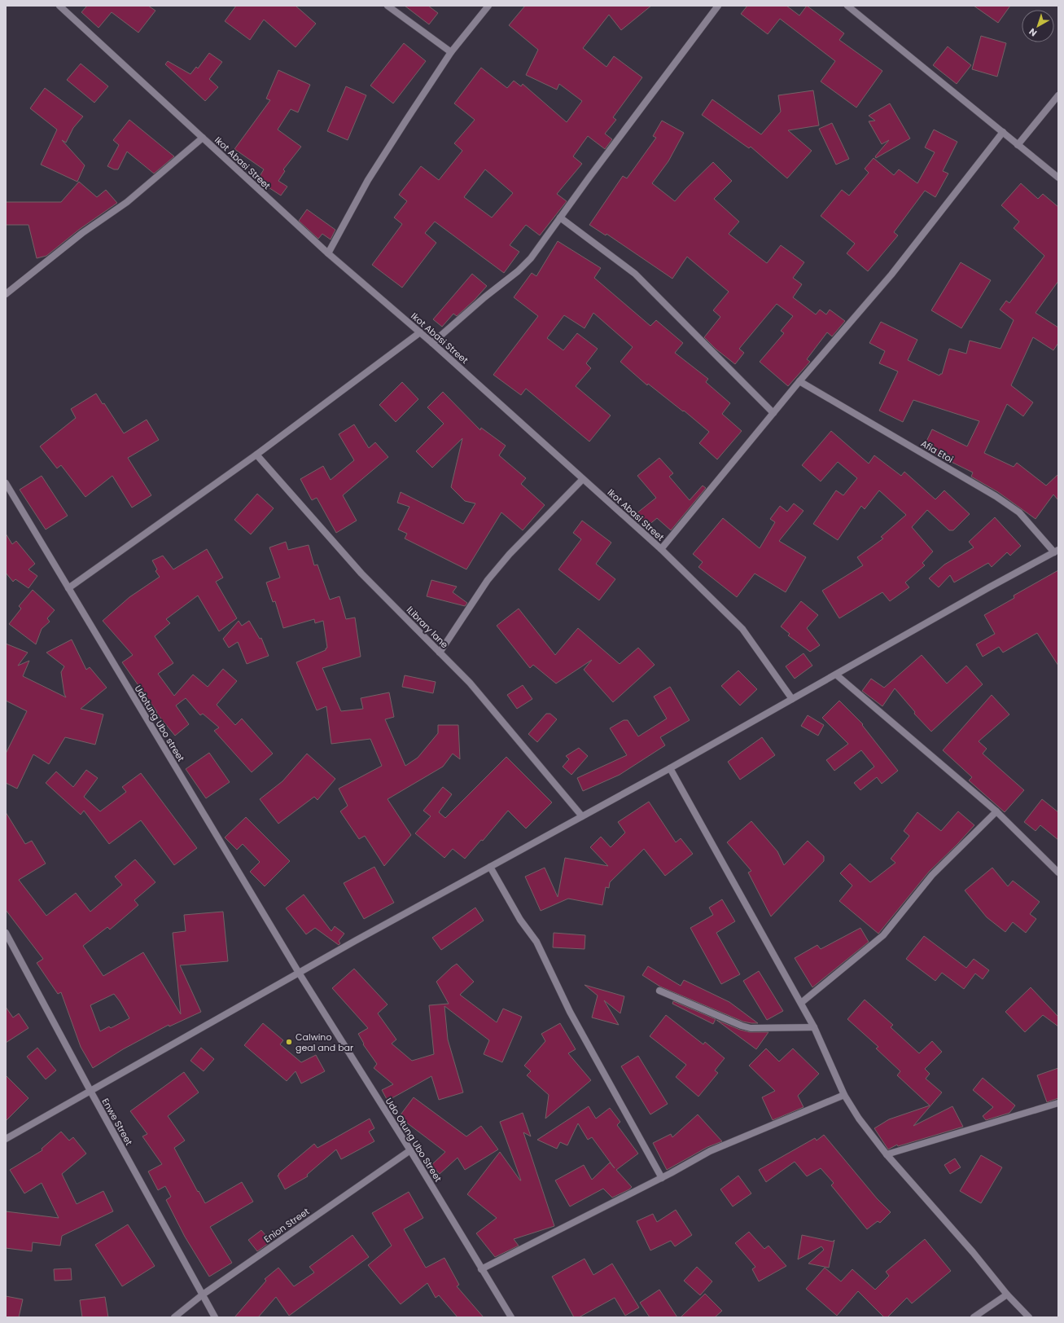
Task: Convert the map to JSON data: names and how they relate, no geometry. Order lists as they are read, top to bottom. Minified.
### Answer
{"streets":{"street":["Ikot Abasi Street","Afia Etoi","lLibrary lane","Udotung Ubo street","Enwe Street","Udo Otung Ubo Street","Enion Street"]},"crossings":[["Udotung Ubo street","Udo Otung Ubo Street"],["Enwe Street","Enion Street"],["Udo Otung Ubo Street","Enion Street"]],"places":["Calwino geal and bar"],"north":"bottom left"}
